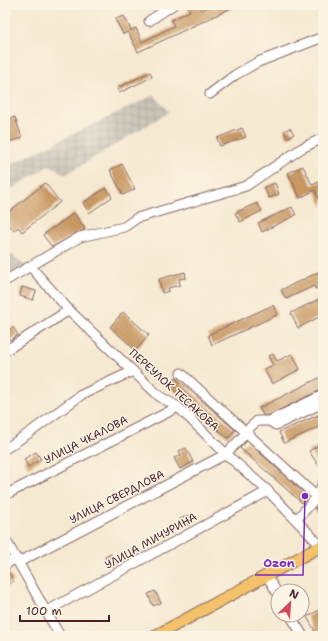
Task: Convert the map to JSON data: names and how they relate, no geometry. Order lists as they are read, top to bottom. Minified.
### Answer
{"streets":{"street":["ПЕРЕУЛОК ТЕСАКОВА","УЛИЦА ЧКАЛОВА","УЛИЦА СВЕРДЛОВА","УЛИЦА МИЧУРИНА"]},"crossings":[["ПЕРЕУЛОК ТЕСАКОВА","УЛИЦА ЧКАЛОВА"],["ПЕРЕУЛОК ТЕСАКОВА","УЛИЦА СВЕРДЛОВА"],["ПЕРЕУЛОК ТЕСАКОВА","УЛИЦА МИЧУРИНА"]],"places":["Ozon"],"scale_bar":"100 m","north":"top right"}
